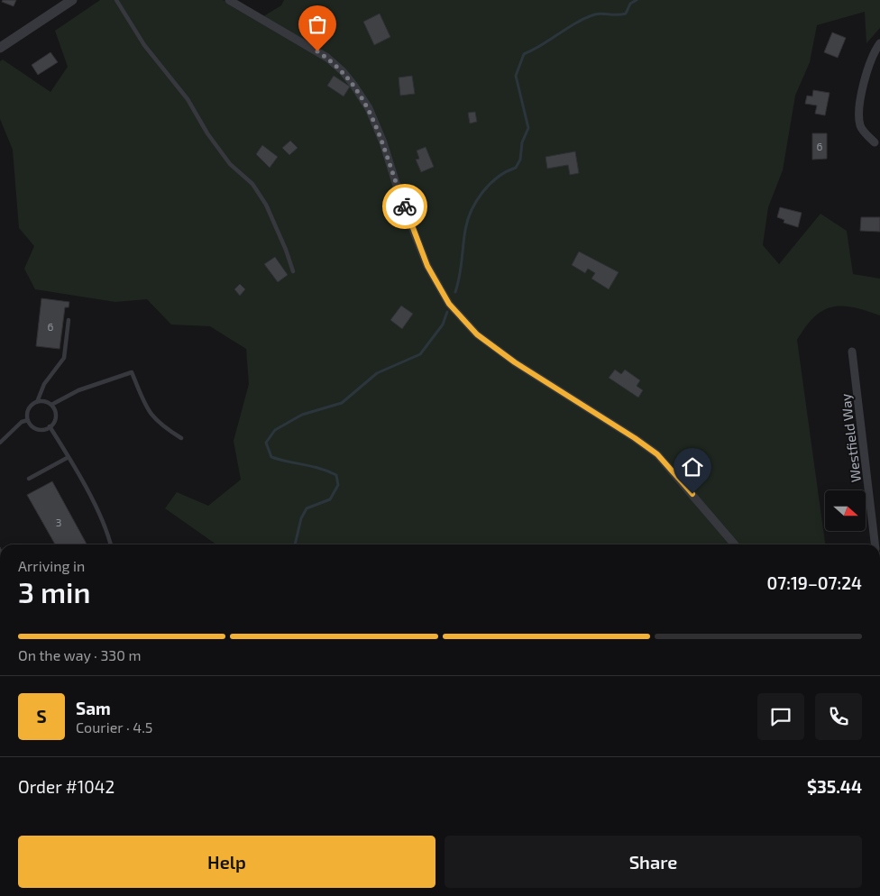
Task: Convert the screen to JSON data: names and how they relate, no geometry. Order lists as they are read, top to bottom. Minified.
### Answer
{"streets":{"street":["Westfield Way"]},"house_numbers":["6","6","3"],"north":"right","page":{"heading":["3 min","Arriving in","07:19–07:24"],"panel":["Sam","Courier · 4.5","Order #1042","$35.44"],"bar":"On the way · 330 m","round":"S","buttons":["Help","Share"]}}
